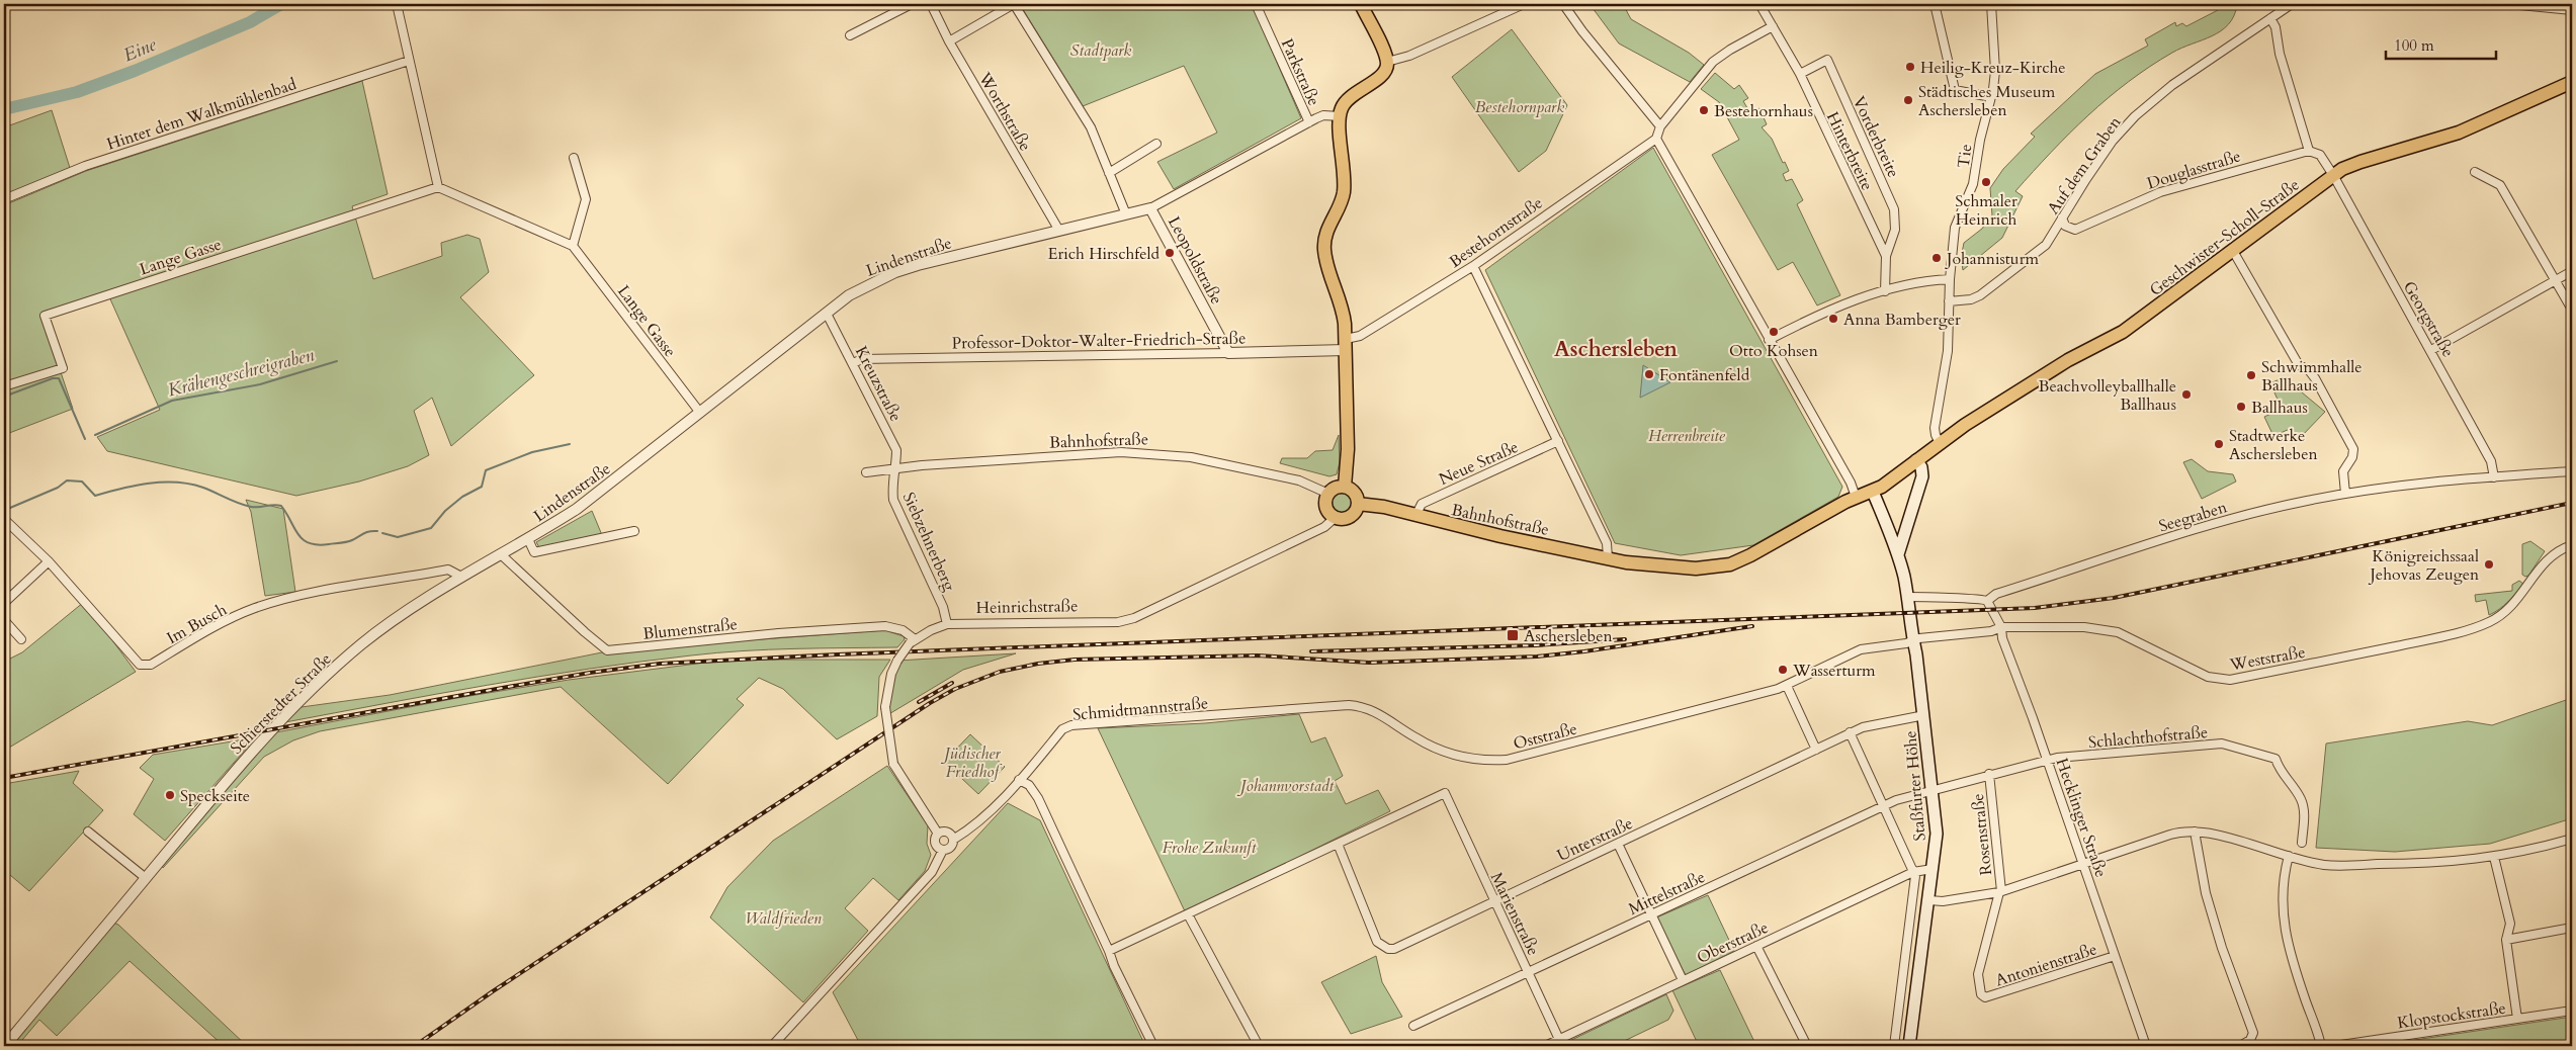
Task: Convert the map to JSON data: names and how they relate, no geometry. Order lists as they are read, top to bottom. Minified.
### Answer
{"streets":{"main road":["Geschwister-Scholl-Straße","Bahnhofstraße","Staßfurter Höhe"],"street":["Parkstraße","Worthstraße","Hinter dem Walkmühlenbad","Vorderbreite","Hinterbreite","Tie","Auf dem Graben","Douglasstraße","Bestehornstraße","Lange Gasse","Lindenstraße","Leopoldstraße","Georgstraße","Professor-Doktor-Walter-Friedrich-Straße","Kreuzstraße","Neue Straße","Seegraben","Siebzehnerberg","Heinrichstraße","Im Busch","Blumenstraße","Weststraße","Schierstedter Straße","Schmidtmannstraße","Oststraße","Schlachthofstraße","Hecklinger Straße","Rosenstraße","Unterstraße","Mittelstraße","Marienstraße","Oberstraße","Antonienstraße","Klopstockstraße"]},"crossings":[["Parkstraße","Lindenstraße"],["Worthstraße","Lindenstraße"],["Vorderbreite","Hinterbreite"],["Tie","Auf dem Graben"],["Tie","Geschwister-Scholl-Straße"],["Auf dem Graben","Douglasstraße"],["Bestehornstraße","Professor-Doktor-Walter-Friedrich-Straße"],["Geschwister-Scholl-Straße","Georgstraße"],["Geschwister-Scholl-Straße","Staßfurter Höhe"],["Lange Gasse","Lindenstraße"],["Lindenstraße","Leopoldstraße"],["Lindenstraße","Kreuzstraße"],["Lindenstraße","Im Busch"],["Lindenstraße","Blumenstraße"],["Lindenstraße","Schierstedter Straße"],["Leopoldstraße","Professor-Doktor-Walter-Friedrich-Straße"],["Georgstraße","Seegraben"],["Professor-Doktor-Walter-Friedrich-Straße","Kreuzstraße"],["Kreuzstraße","Bahnhofstraße"],["Kreuzstraße","Siebzehnerberg"],["Bahnhofstraße","Neue Straße"],["Bahnhofstraße","Siebzehnerberg"],["Bahnhofstraße","Heinrichstraße"],["Seegraben","Hecklinger Straße"],["Siebzehnerberg","Heinrichstraße"],["Heinrichstraße","Blumenstraße"],["Heinrichstraße","Schmidtmannstraße"],["Im Busch","Schierstedter Straße"],["Weststraße","Oststraße"],["Weststraße","Staßfurter Höhe"],["Weststraße","Hecklinger Straße"],["Schmidtmannstraße","Oststraße"],["Oststraße","Staßfurter Höhe"],["Schlachthofstraße","Staßfurter Höhe"],["Schlachthofstraße","Hecklinger Straße"],["Schlachthofstraße","Rosenstraße"],["Schlachthofstraße","Mittelstraße"],["Staßfurter Höhe","Unterstraße"],["Staßfurter Höhe","Mittelstraße"],["Staßfurter Höhe","Oberstraße"],["Hecklinger Straße","Antonienstraße"],["Rosenstraße","Antonienstraße"],["Unterstraße","Marienstraße"],["Mittelstraße","Marienstraße"],["Marienstraße","Oberstraße"]],"districts":["Aschersleben"],"water":["Eine","Krähengeschreigraben"],"parks":["Stadtpark","Bestehornpark","Herrenbreite","Jüdischer Friedhof","Johannvorstadt","Frohe Zukunft","Waldfrieden"],"places":{"other":["Heilig-Kreuz-Kirche","Städtisches Museum Aschersleben","Bestehornhaus","Schmaler Heinrich","Erich Hirschfeld","Johannisturm","Anna Bamberger","Otto Kohsen","Fontänenfeld","Schwimmhalle Ballhaus","Beachvolleyballhalle Ballhaus","Ballhaus","Stadtwerke Aschersleben","Königreichssaal Jehovas Zeugen","Wasserturm","Speckseite"],"transit":["Aschersleben"]},"scale_bar":"100 m"}
